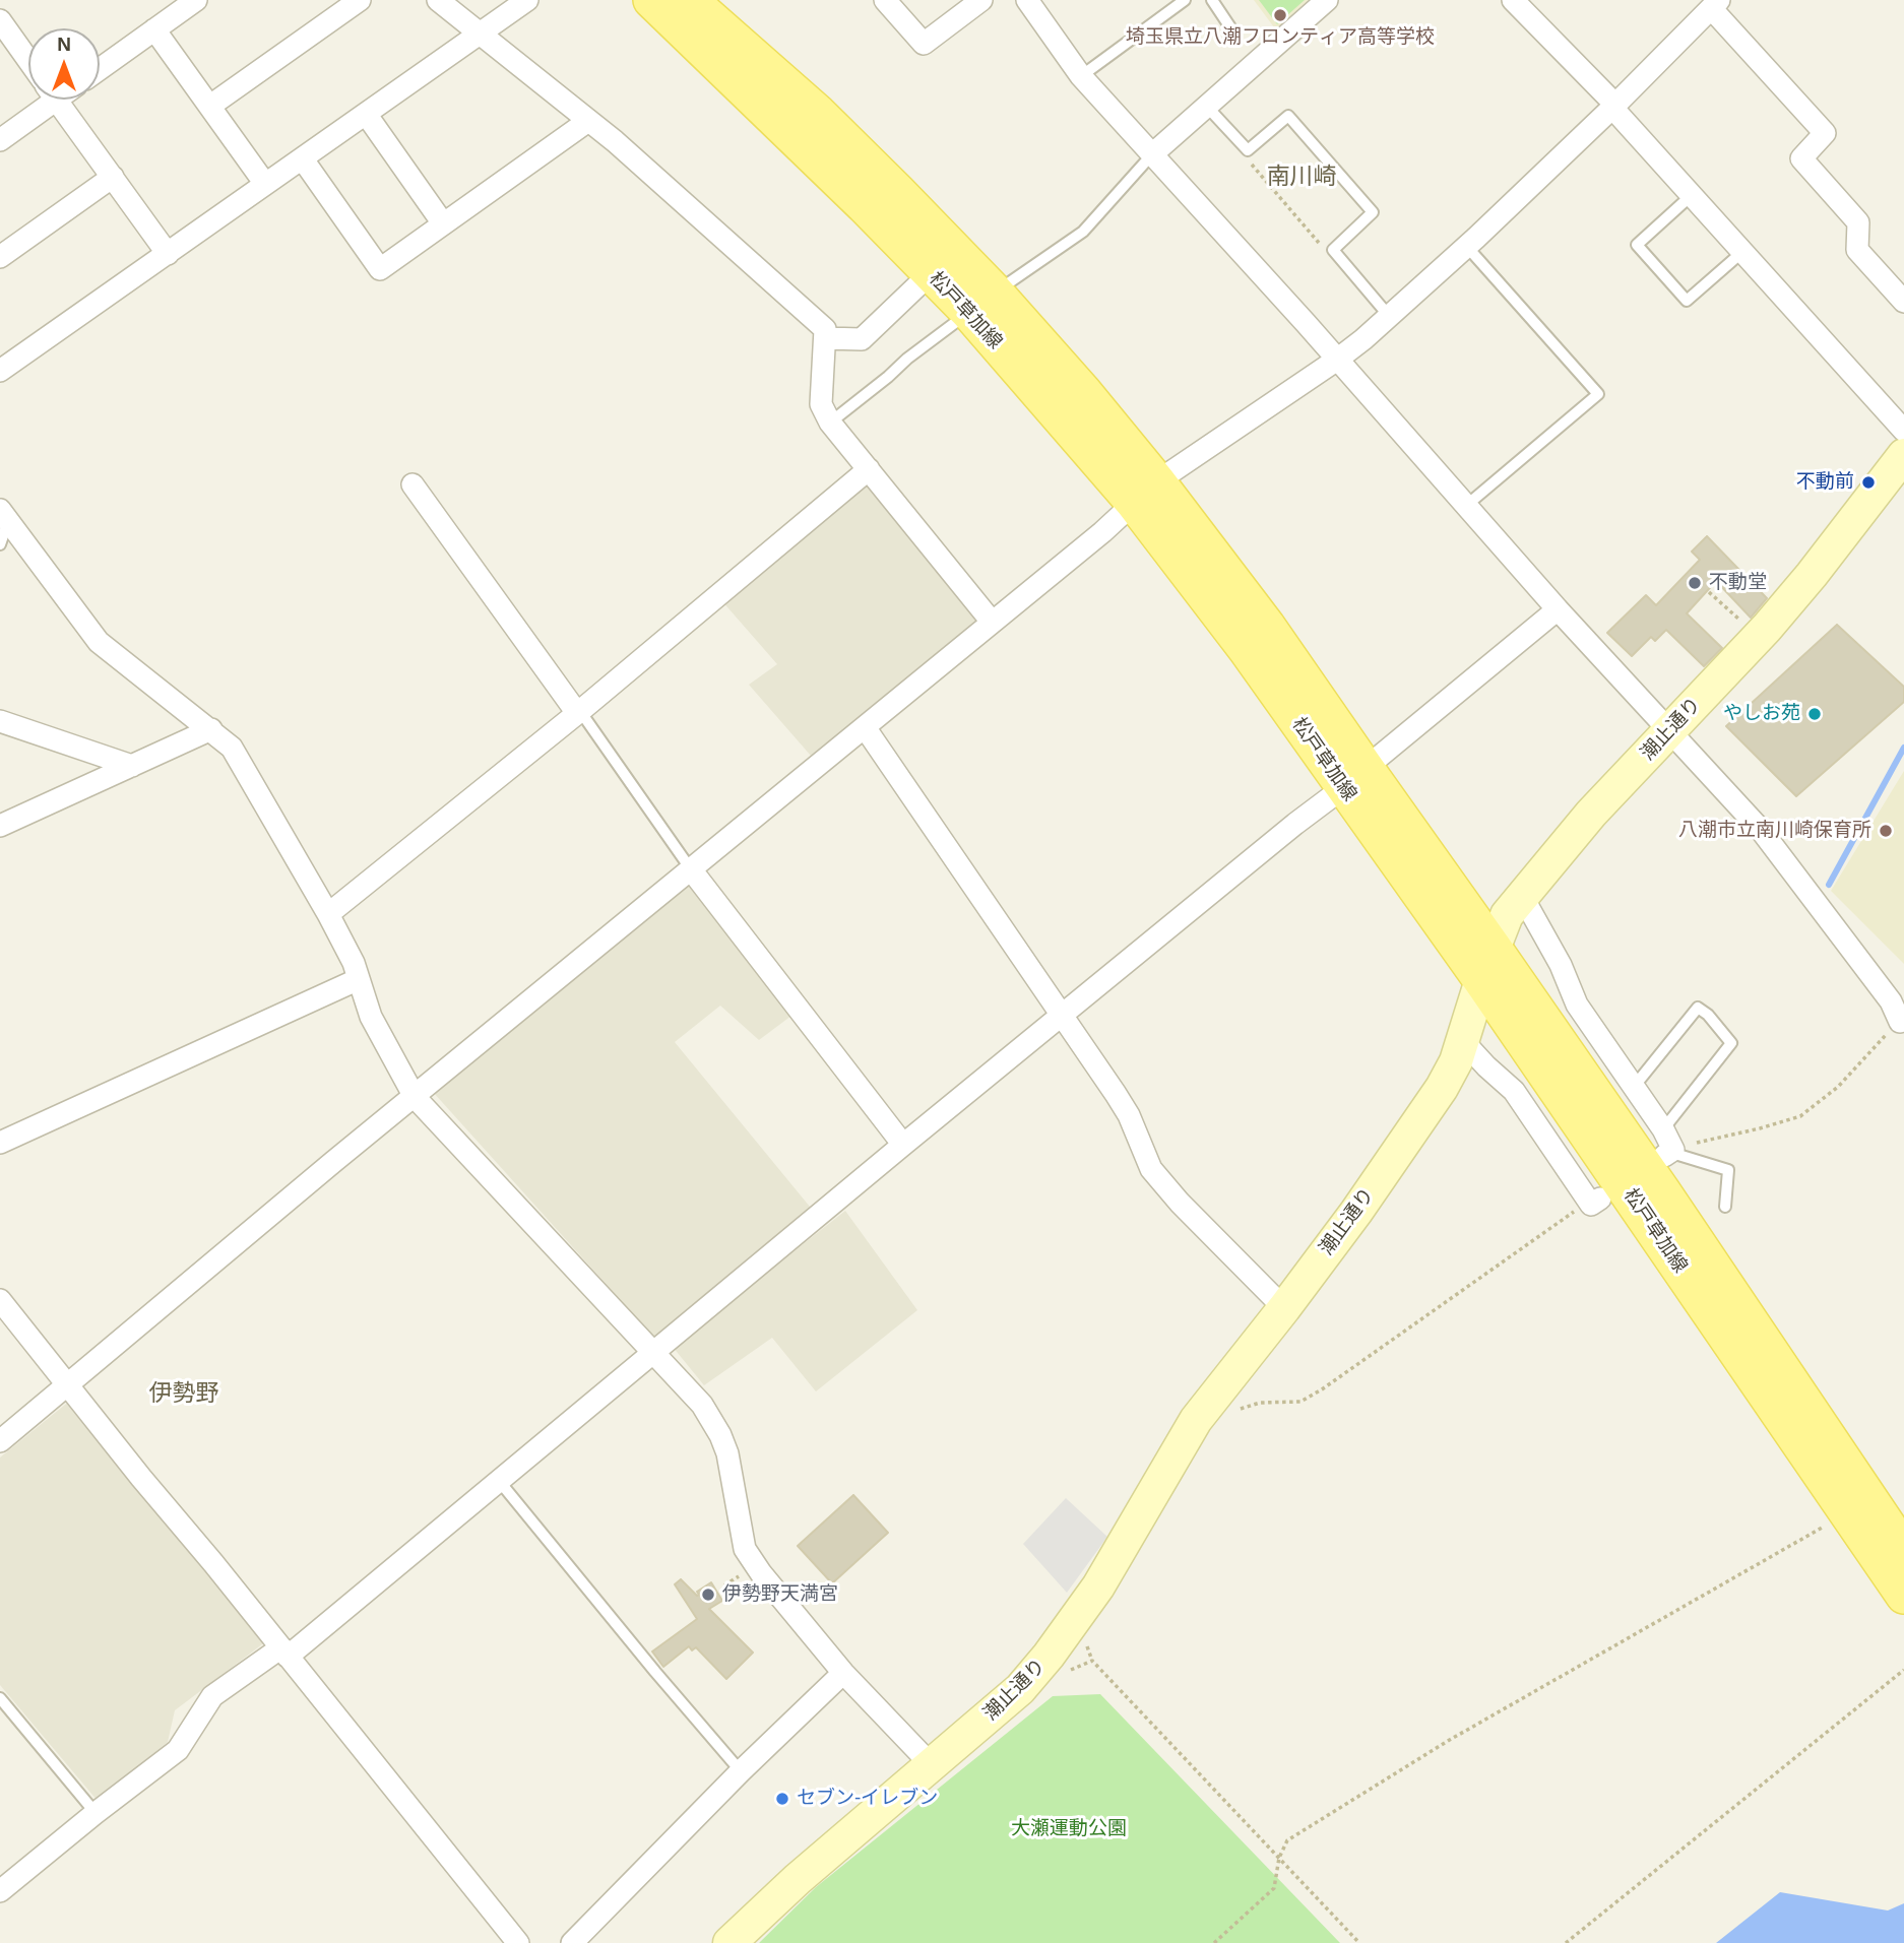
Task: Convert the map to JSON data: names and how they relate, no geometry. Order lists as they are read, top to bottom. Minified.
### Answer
{"streets":{"main road":["松戸草加線"],"street":["潮止通り"]},"crossings":[["松戸草加線","潮止通り"]],"districts":["南川崎","伊勢野"],"parks":["大瀬運動公園"],"places":["埼玉県立八潮フロンティア高等学校","不動前","不動堂","やしお苑","八潮市立南川崎保育所","伊勢野天満宮","セブン-イレブン"],"north":"top"}
